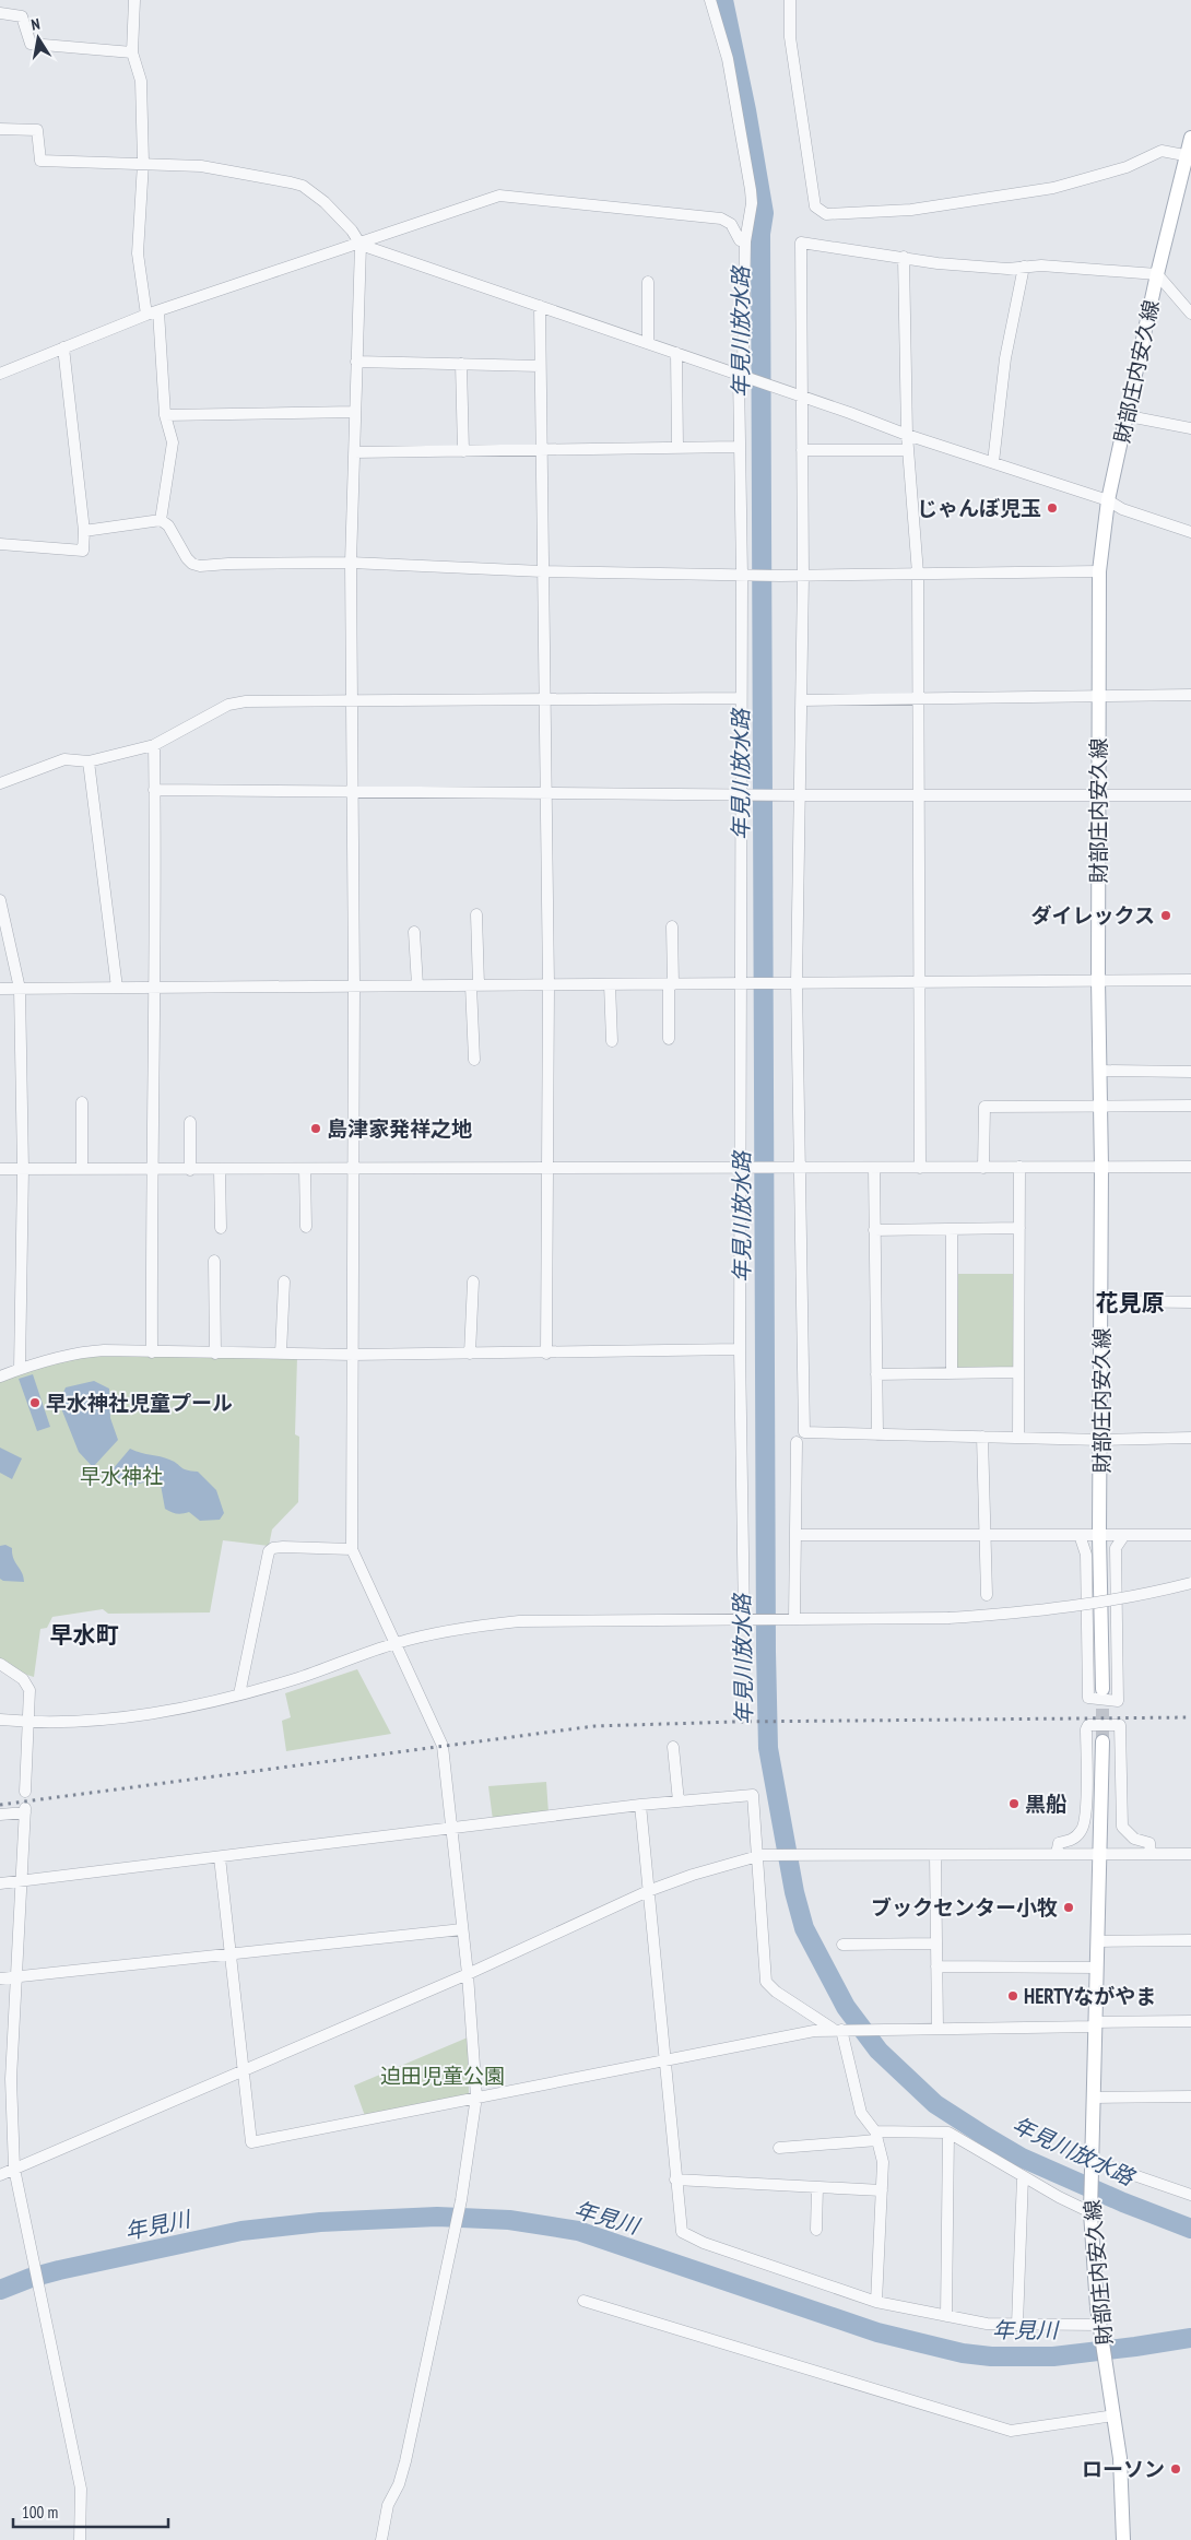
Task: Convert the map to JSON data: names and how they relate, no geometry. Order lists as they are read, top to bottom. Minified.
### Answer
{"streets":{"main road":["財部庄内安久線"]},"districts":["花見原","早水町"],"water":["年見川放水路","年見川"],"parks":["早水神社","迫田児童公園"],"places":["じゃんぼ児玉","ダイレックス","島津家発祥之地","早水神社児童プール","黒船","ブックセンター小牧","HERTYながやま","ローソン"],"scale_bar":"100 m","north":"top"}
